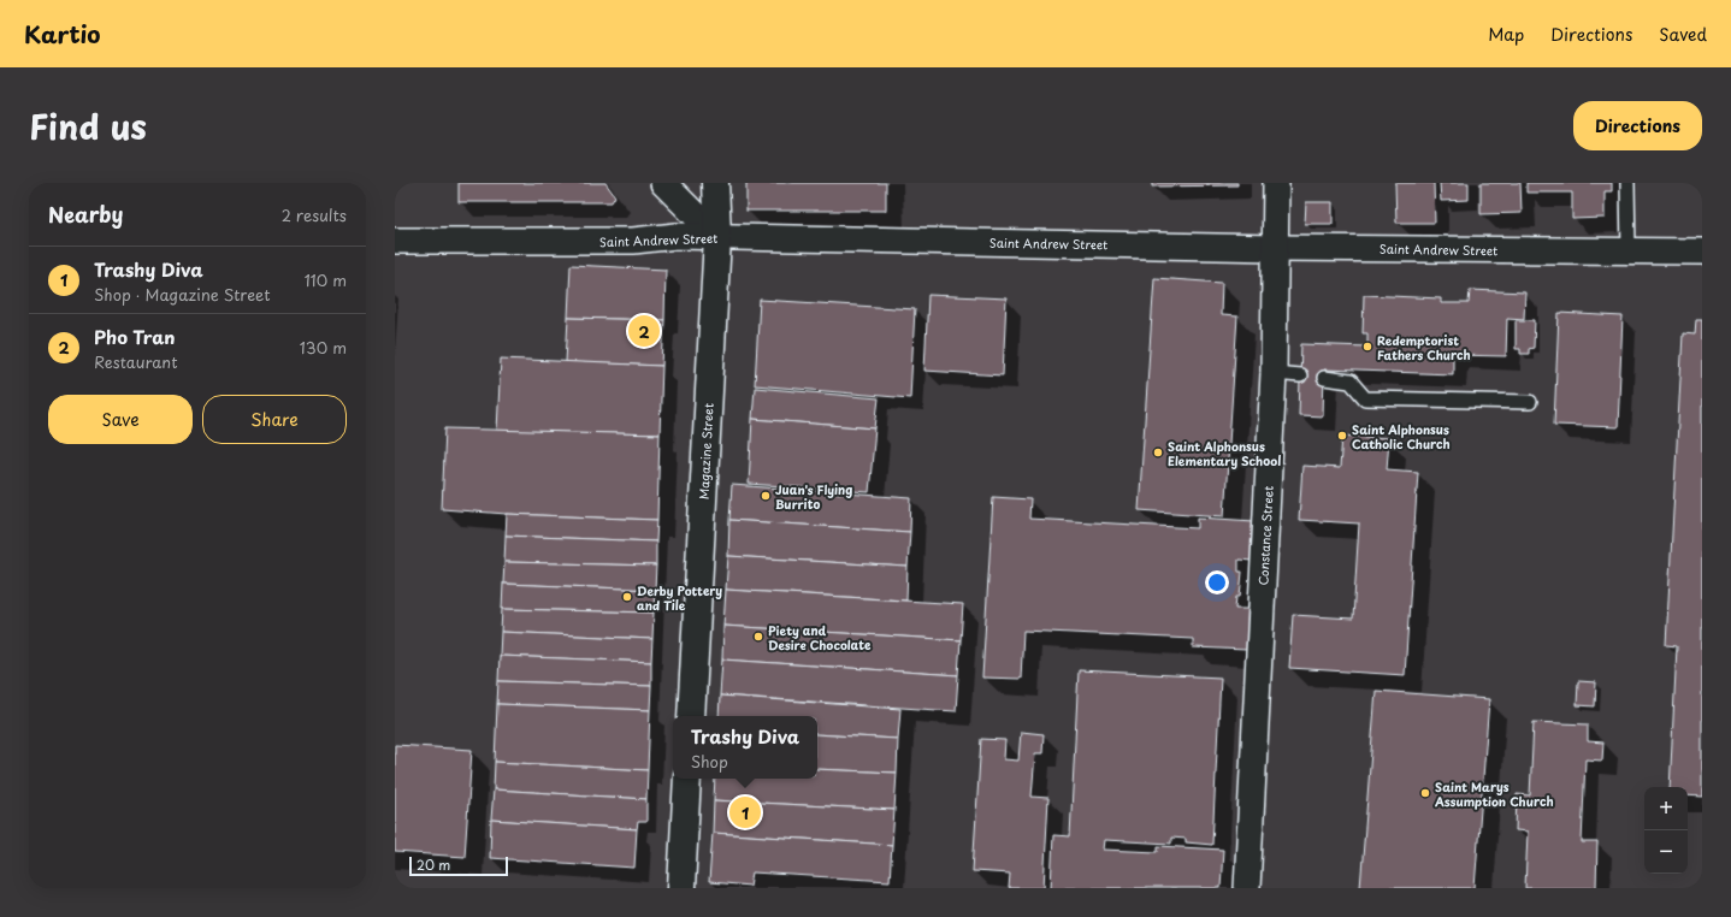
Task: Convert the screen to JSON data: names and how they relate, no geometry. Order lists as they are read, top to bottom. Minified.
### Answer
{"streets":{"street":["Saint Andrew Street","Magazine Street","Constance Street"]},"crossings":[["Saint Andrew Street","Magazine Street"],["Saint Andrew Street","Constance Street"]],"places":["Redemptorist Fathers Church","Saint Alphonsus Catholic Church","Saint Alphonsus Elementary School","Juan's Flying Burrito","Derby Pottery and Tile","Piety and Desire Chocolate","Saint Marys Assumption Church"],"scale_bar":"20 m","page":{"header":"Kartio","nav":["Map","Directions","Saved"],"title":"Find us","buttons":["Directions",["Save","Share"]],"heading":["Nearby","2 results"],"list":[{"mark":"1","name":"Trashy Diva","note":"Shop · Magazine Street","value":"110 m"},{"mark":"2","name":"Pho Tran","note":"Restaurant","value":"130 m"}],"pins":["2","1"],"popup":["Trashy Diva","Shop"],"map_buttons":["+","−"],"scale":"20 m"}}
